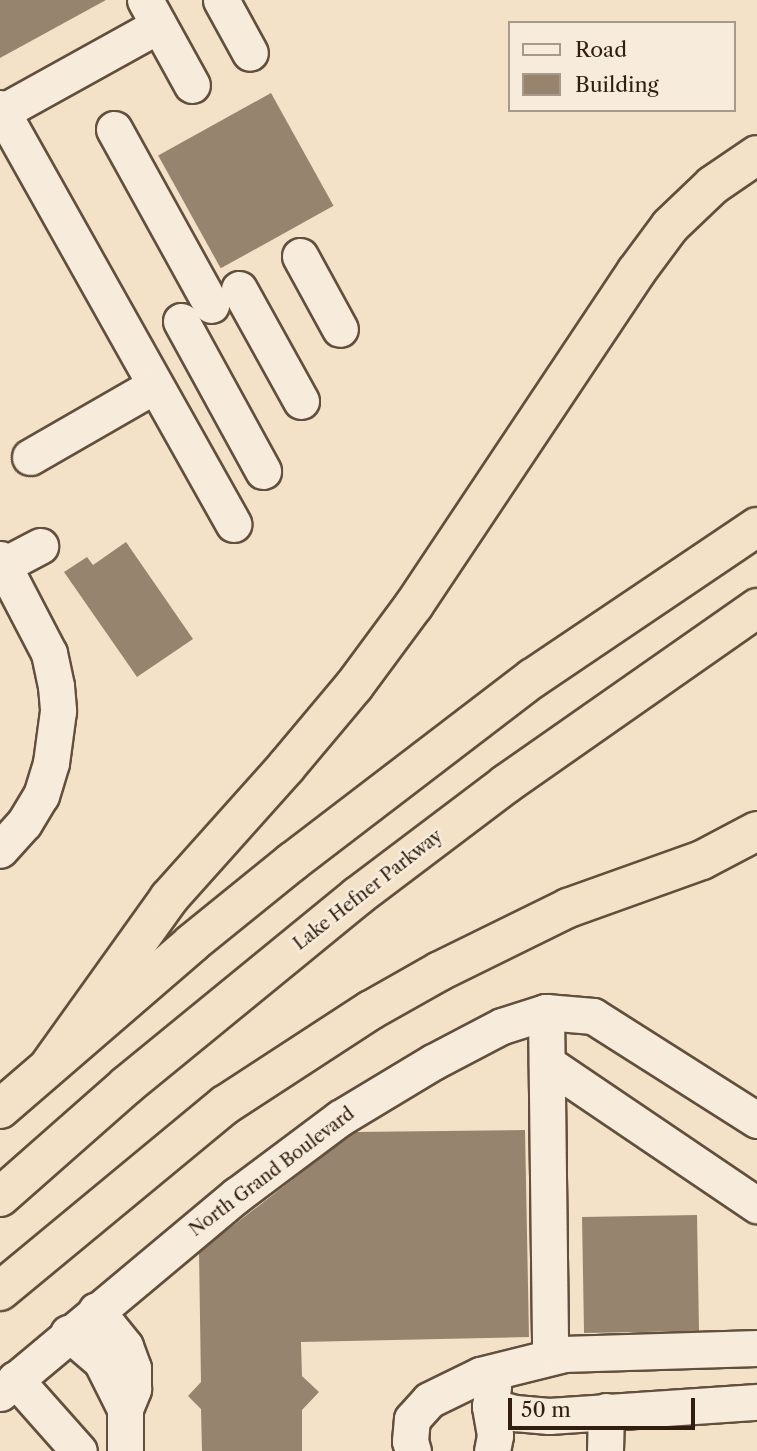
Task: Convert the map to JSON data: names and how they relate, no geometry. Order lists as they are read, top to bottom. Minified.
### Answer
{"streets":{"highway":["Lake Hefner Parkway"],"street":["North Grand Boulevard"]},"legend":["Road","Building"],"scale_bar":"50 m"}
